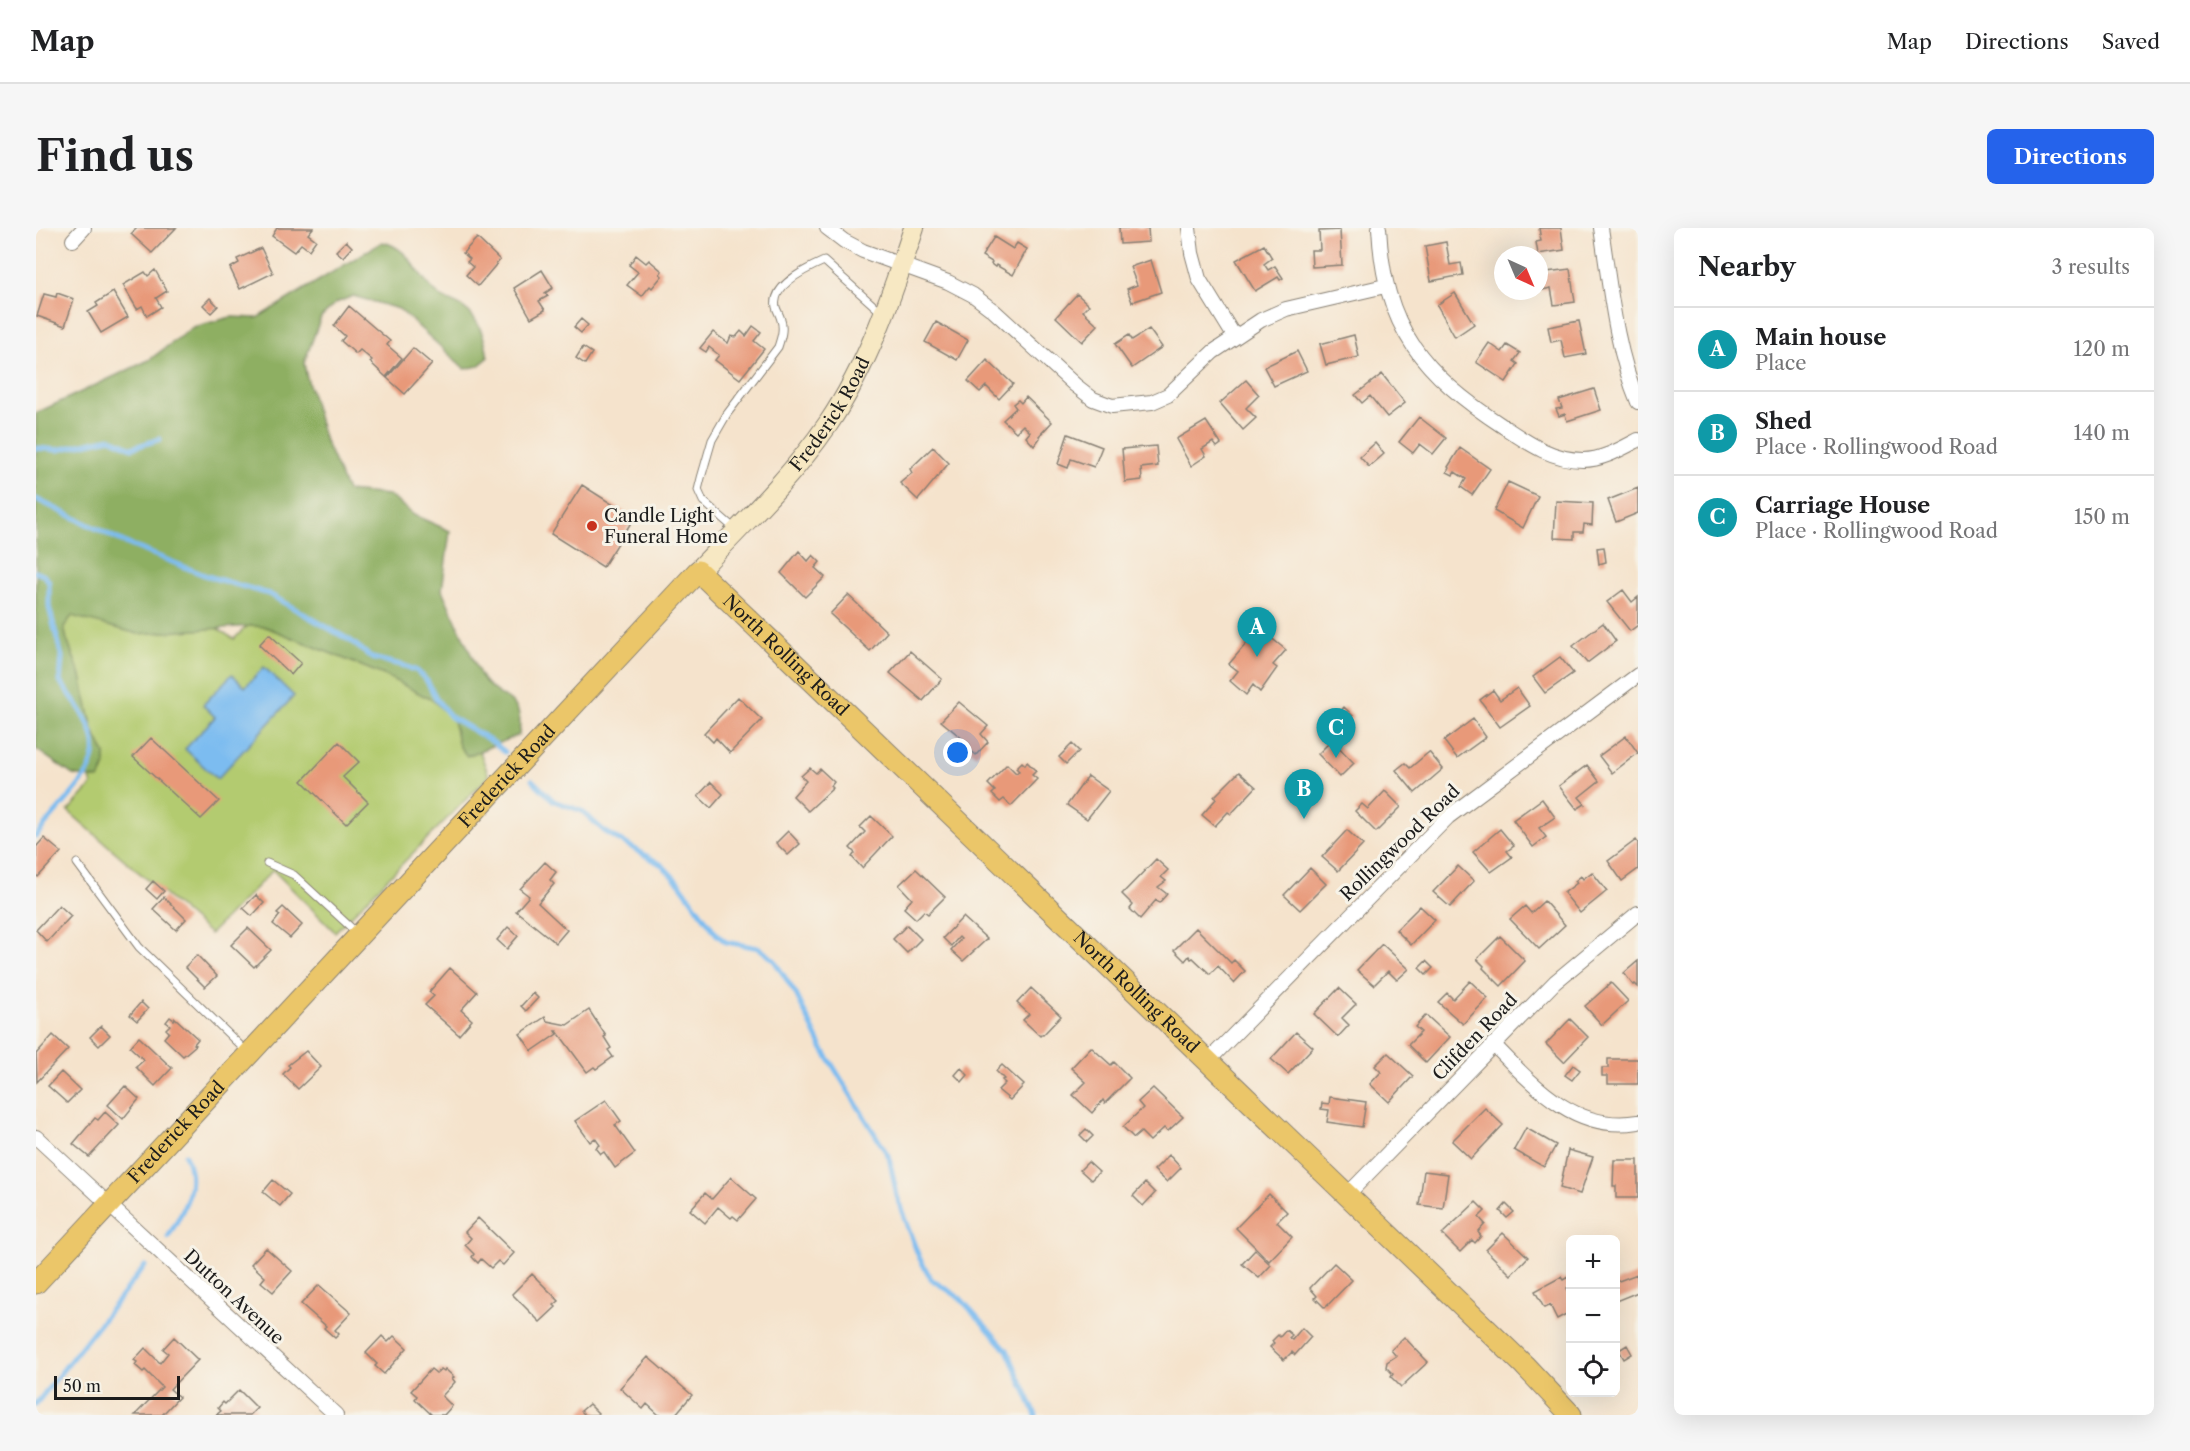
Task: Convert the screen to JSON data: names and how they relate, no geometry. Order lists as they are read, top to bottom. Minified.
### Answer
{"streets":{"main road":["Frederick Road","North Rolling Road"],"street":["Rollingwood Road","Clifden Road","Dutton Avenue"]},"crossings":[["Frederick Road","North Rolling Road"],["Frederick Road","Dutton Avenue"],["North Rolling Road","Rollingwood Road"],["North Rolling Road","Clifden Road"]],"places":["Candle Light Funeral Home"],"scale_bar":"50 m","north":"bottom right","page":{"header":"Map","nav":["Map","Directions","Saved"],"buttons":"Directions","title":"Find us","heading":["Nearby","3 results"],"list":[{"mark":"A","name":"Main house","note":"Place","value":"120 m"},{"mark":"B","name":"Shed","note":"Place · Rollingwood Road","value":"140 m"},{"mark":"C","name":"Carriage House","note":"Place · Rollingwood Road","value":"150 m"}],"pins":["A","C","B"],"map_buttons":["+","−"],"scale":"50 m"}}
